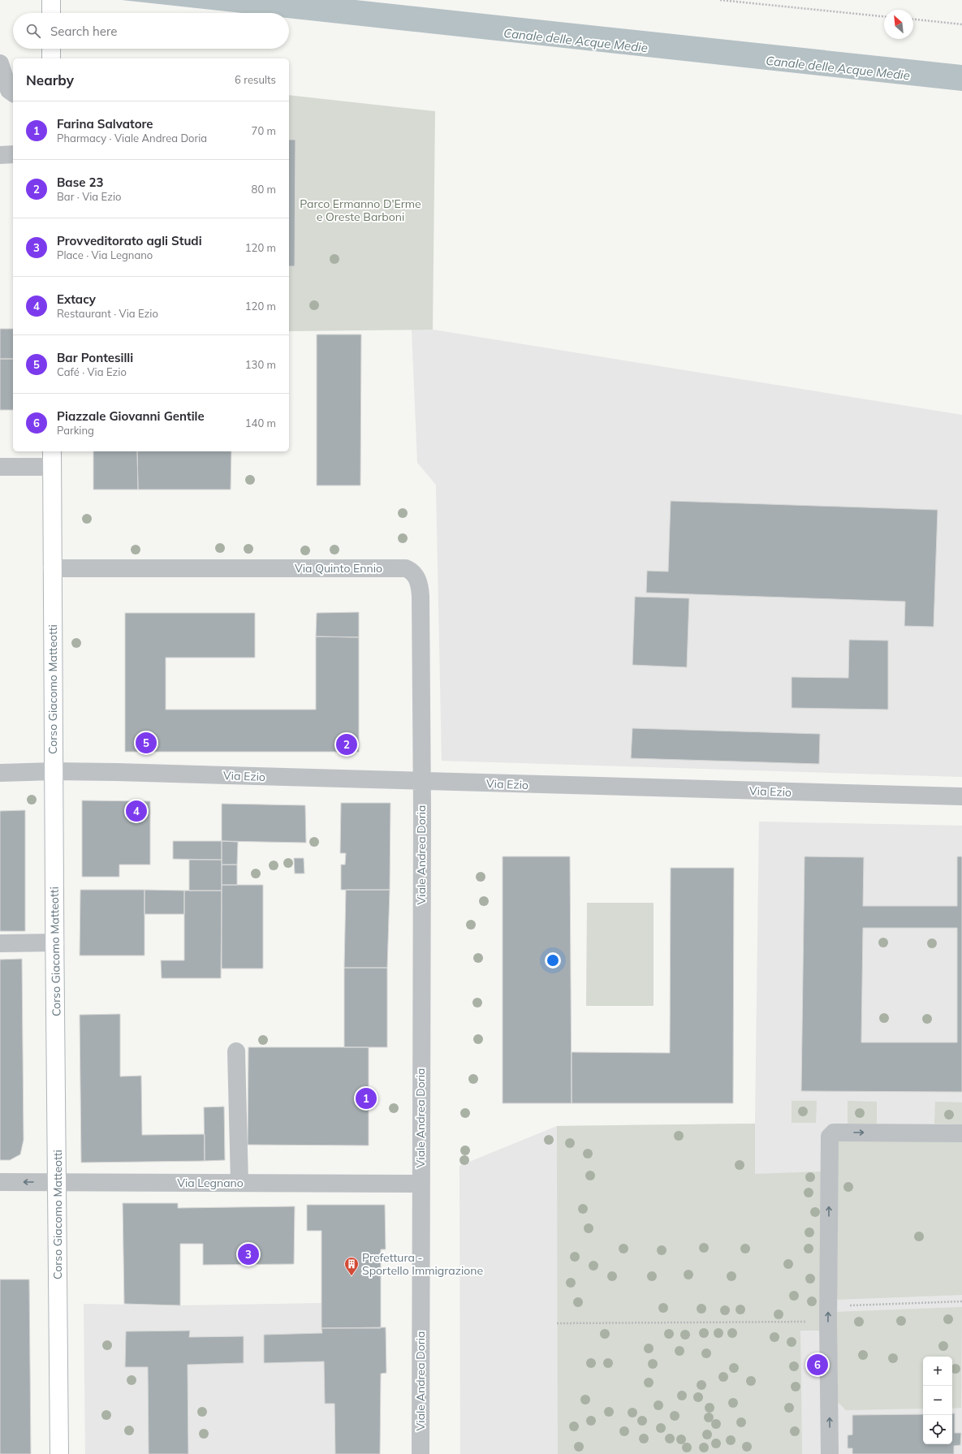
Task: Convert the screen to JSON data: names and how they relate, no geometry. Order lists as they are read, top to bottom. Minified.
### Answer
{"streets":{"main road":["Corso Giacomo Matteotti"],"street":["Via Quinto Ennio","Via Ezio","Viale Andrea Doria","Via Legnano"]},"crossings":[["Via Quinto Ennio","Corso Giacomo Matteotti"],["Via Quinto Ennio","Via Ezio"],["Via Quinto Ennio","Viale Andrea Doria"],["Corso Giacomo Matteotti","Via Ezio"],["Corso Giacomo Matteotti","Via Legnano"],["Via Ezio","Viale Andrea Doria"],["Viale Andrea Doria","Via Legnano"]],"water":["Canale delle Acque Medie"],"parks":["Parco Ermanno D'Erme e Oreste Barboni"],"places":{"building":["Prefettura - Sportello Immigrazione"]},"north":"top left","page":{"search":"Search here","heading":["Nearby","6 results"],"list":[{"mark":"1","name":"Farina Salvatore","note":"Pharmacy · Viale Andrea Doria","value":"70 m"},{"mark":"2","name":"Base 23","note":"Bar · Via Ezio","value":"80 m"},{"mark":"3","name":"Provveditorato agli Studi","note":"Place · Via Legnano","value":"120 m"},{"mark":"4","name":"Extacy","note":"Restaurant · Via Ezio","value":"120 m"},{"mark":"5","name":"Bar Pontesilli","note":"Café · Via Ezio","value":"130 m"},{"mark":"6","name":"Piazzale Giovanni Gentile","note":"Parking","value":"140 m"}],"pins":["5","2","4","1","3","6"],"map_buttons":["+","−"]}}
